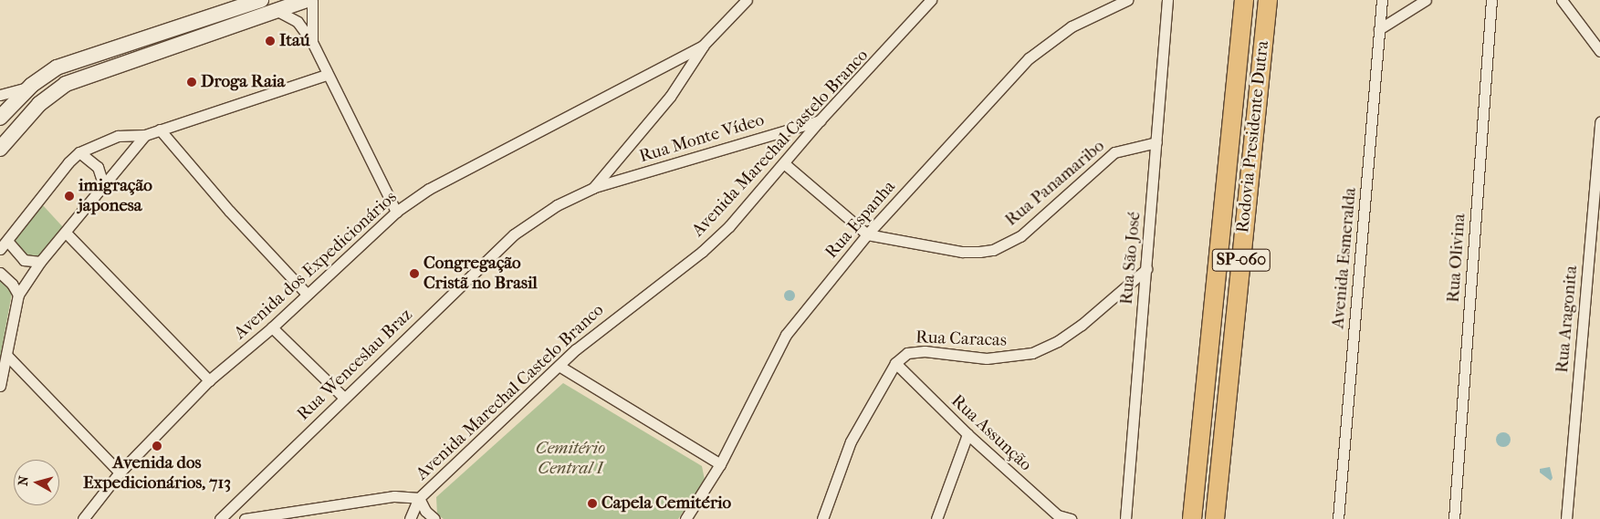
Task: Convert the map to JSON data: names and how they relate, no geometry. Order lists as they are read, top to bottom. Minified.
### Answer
{"streets":{"highway":["Rodovia Presidente Dutra","SP-060"],"street":["Rua Monte Vídeo","Avenida Marechal Castelo Branco","Rua Panamaribo","Rua Espanha","Rua São José","Avenida Esmeralda","Rua Olivina","Avenida dos Expedicionários","Rua Aragonita","Rua Caracas","Rua Wenceslau Braz","Rua Assunção"]},"crossings":[["Rua Monte Vídeo","Avenida Marechal Castelo Branco"],["Rua Monte Vídeo","Rua Wenceslau Braz"],["Rua Panamaribo","Rua Espanha"],["Rua Panamaribo","Rua São José"],["Rua São José","Rua Caracas"],["Avenida dos Expedicionários","Rua Wenceslau Braz"],["Rua Caracas","Rua Assunção"]],"parks":["Cemitério Central I"],"places":["Itaú","Droga Raia","imigração japonesa","Congregação Cristã no Brasil","Avenida dos Expedicionários, 713","Capela Cemitério"],"north":"left"}
